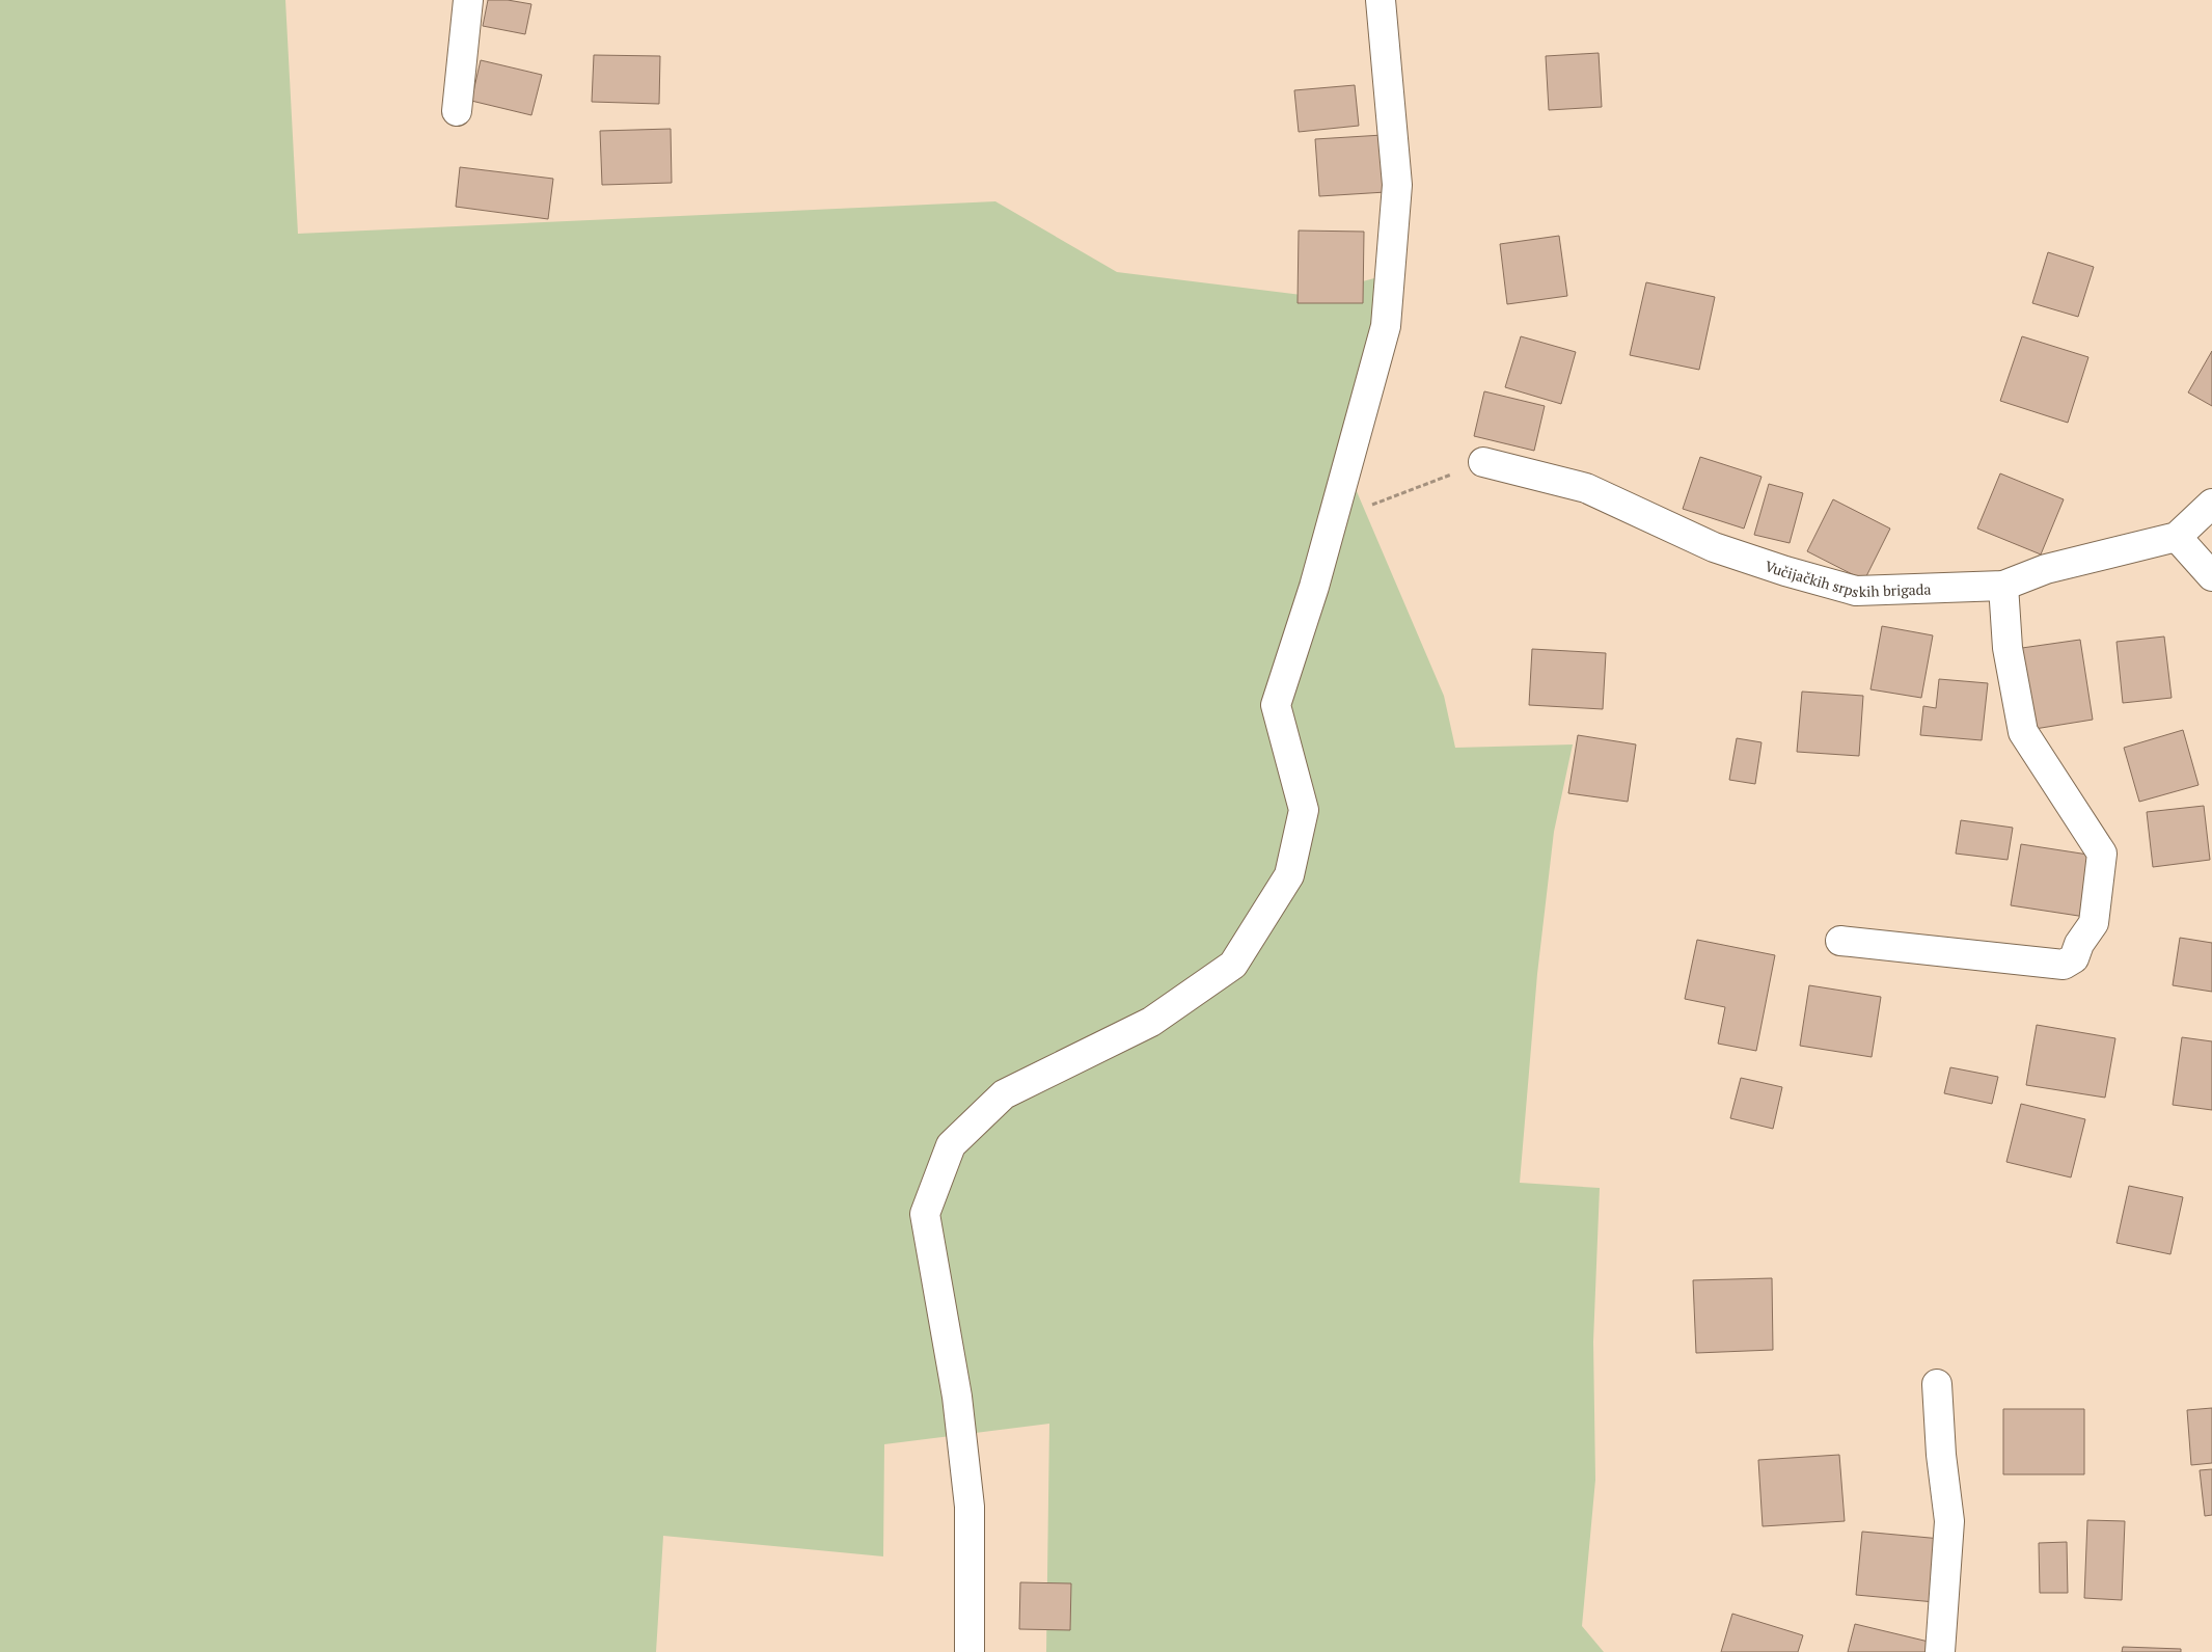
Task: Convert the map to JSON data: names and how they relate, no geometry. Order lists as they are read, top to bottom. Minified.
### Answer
{"streets":{"street":["Vučijačkih srpskih brigada"]}}
